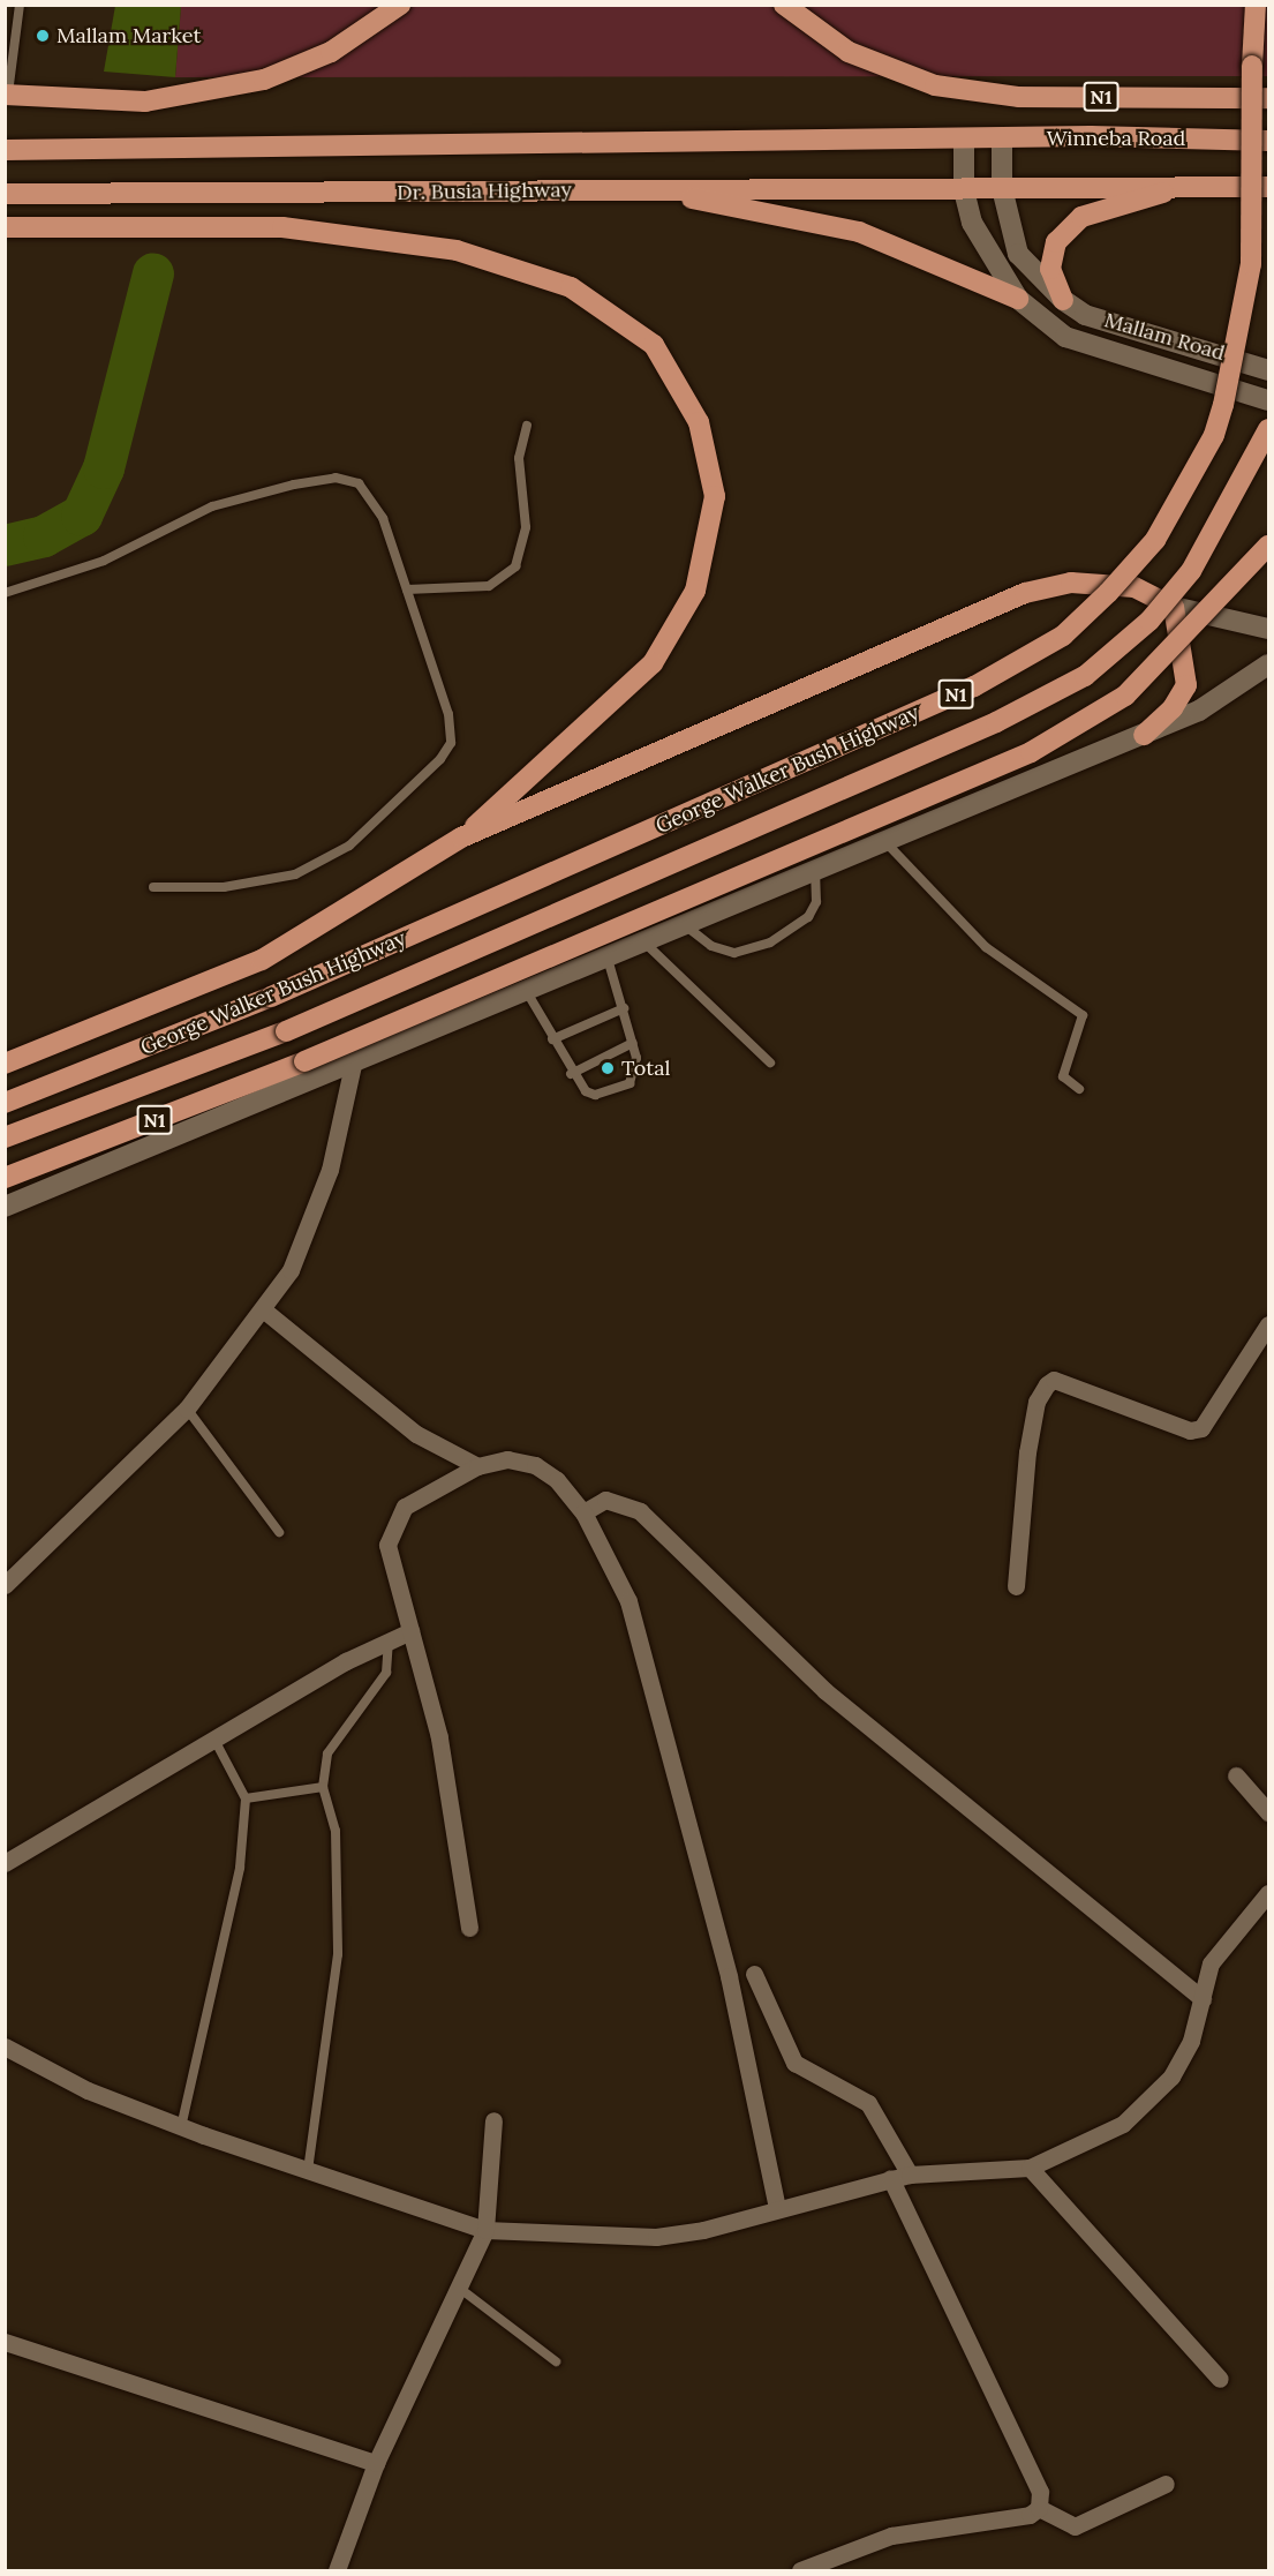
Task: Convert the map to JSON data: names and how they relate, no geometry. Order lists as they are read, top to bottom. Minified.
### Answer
{"streets":{"highway":["N1","Winneba Road","Dr. Busia Highway","George Walker Bush Highway"],"street":["Mallam Road"]},"crossings":[["Winneba Road","Mallam Road"]],"places":["Mallam Market","Total"]}
